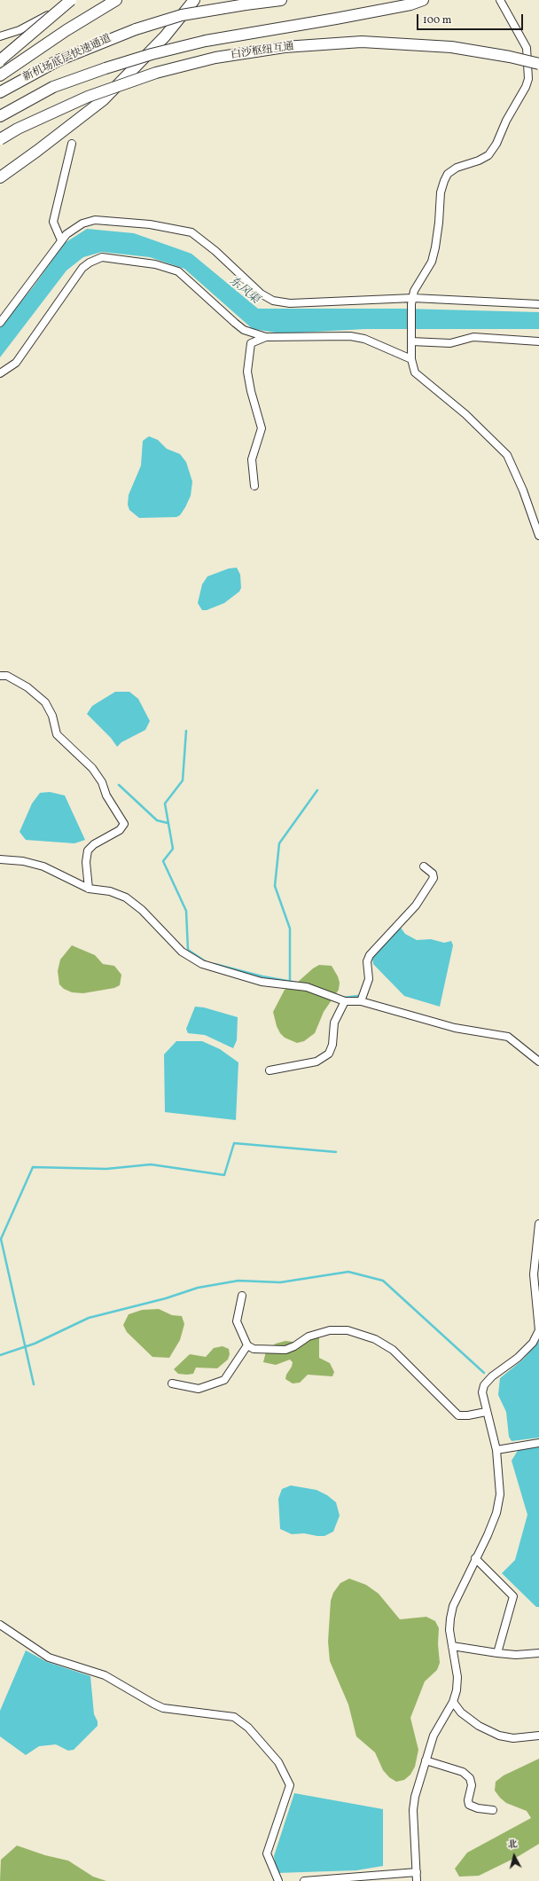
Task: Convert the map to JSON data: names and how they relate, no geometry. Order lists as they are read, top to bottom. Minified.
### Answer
{"streets":{"highway":["白沙枢纽互通","新机场底层快速通道"]},"water":["东风渠"],"scale_bar":"100 m","north":"top"}
